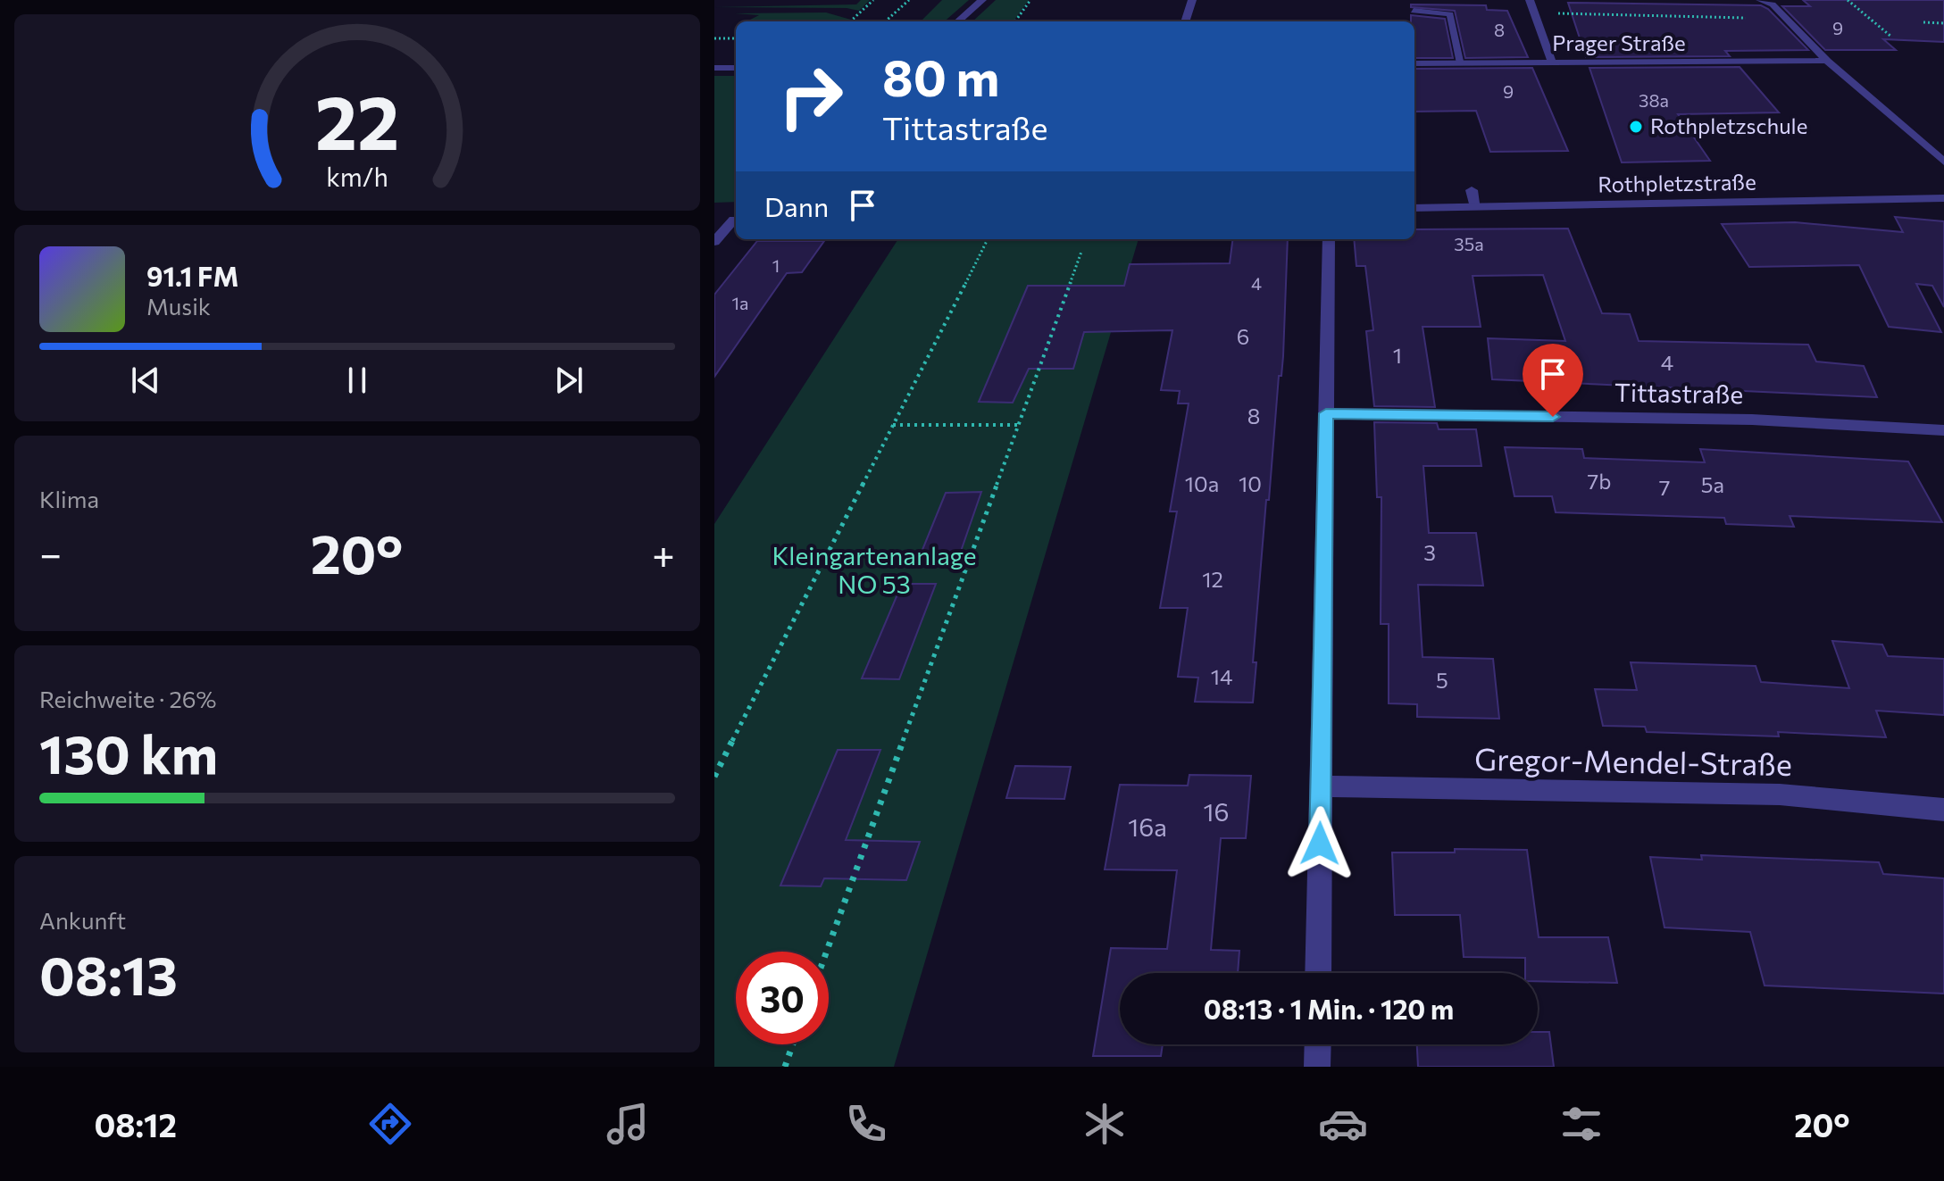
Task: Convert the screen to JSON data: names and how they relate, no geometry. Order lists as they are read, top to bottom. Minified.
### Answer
{"streets":{"street":["Prager Straße","Rothpletzstraße","Tittastraße","Gregor-Mendel-Straße"]},"parks":["Kleingartenanlage NO 53"],"places":["Rothpletzschule"],"house_numbers":["9","8","9","38a","35a","1","4","1a","6","1","4","8","7b","10a","10","5a","7","3","12","14","5","16","16a"],"page":{"turn":["80 m","Tittastraße"],"then":"Dann","song":["91.1 FM","Musik"],"tile":["Klima",["Reichweite · 26%","130 km"],["Ankunft","08:13"]],"heat":["−","20°","+"],"limit":"30","trip":"08:13 · 1 Min. · 120 m","tabs":["08:12","20°"],"gauge":["22","km/h"]}}
